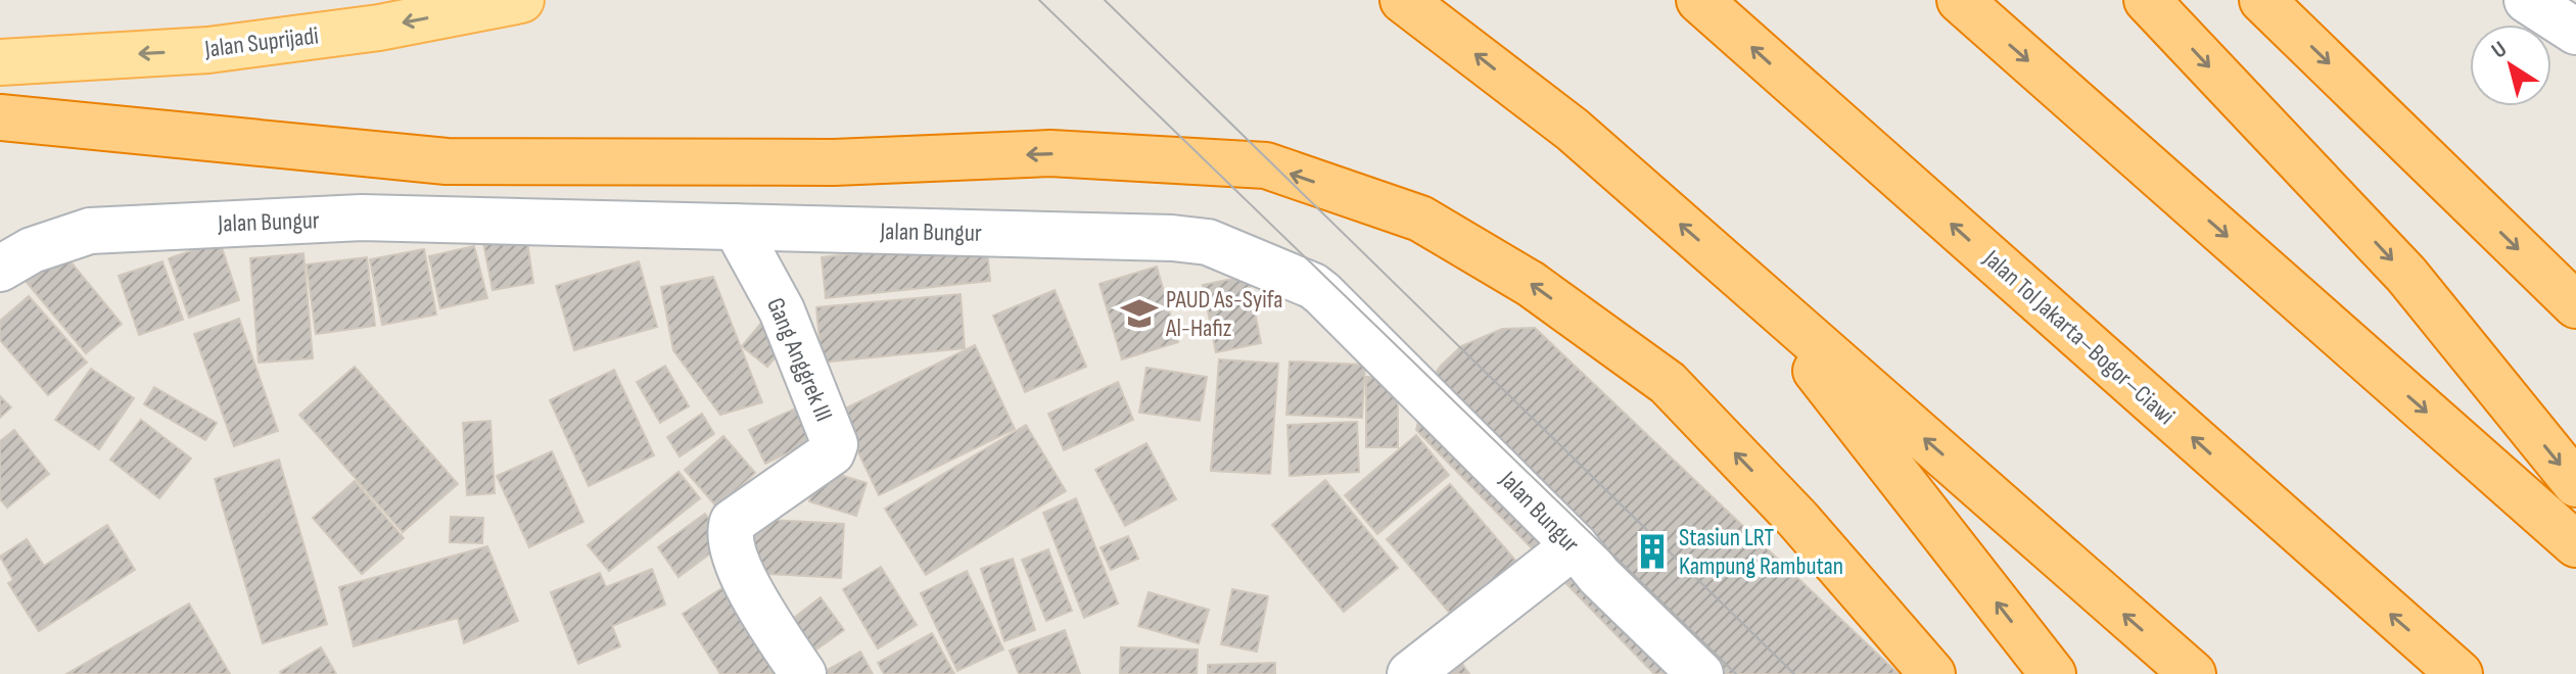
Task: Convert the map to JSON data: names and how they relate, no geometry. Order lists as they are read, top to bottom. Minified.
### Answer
{"streets":{"highway":["Jalan Tol Jakarta–Bogor–Ciawi"],"main road":["Jalan Suprijadi"],"street":["Jalan Bungur","Gang Anggrek III"]},"crossings":[["Jalan Bungur","Gang Anggrek III"]],"one_way":["Jalan Suprijadi"],"places":{"school or university":["PAUD As-Syifa Al-Hafiz"],"building":["Stasiun LRT Kampung Rambutan"]},"north":"top left"}
